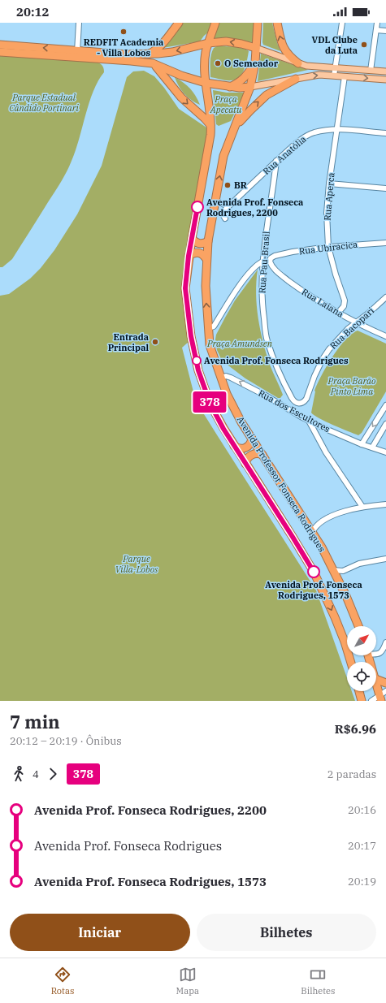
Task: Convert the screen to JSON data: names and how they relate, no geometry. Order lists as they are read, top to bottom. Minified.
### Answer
{"streets":{"highway":["Avenida Professor Fonseca Rodrigues"],"street":["Rua Anatólia","Rua Aperca","Rua Ubiracica","Rua Pau-Brasil","Rua Laiana","Rua Bacopari","Rua dos Escultores"]},"crossings":[["Rua Anatólia","Rua Aperca"],["Rua Anatólia","Rua Pau-Brasil"],["Rua Aperca","Rua Ubiracica"],["Rua Aperca","Rua Laiana"],["Rua Ubiracica","Rua Laiana"],["Rua Pau-Brasil","Rua Bacopari"],["Rua Laiana","Rua Bacopari"],["Rua dos Escultores","Avenida Professor Fonseca Rodrigues"]],"one_way":["Rua dos Escultores"],"parks":["Parque Estadual Cândido Portinari","Praça Apecatu","Praça Amundsen","Praça Barão Pinto Lima","Parque Villa-Lobos"],"places":["REDFIT Academia - Villa Lobos","VDL Clube da Luta","O Semeador","BR","Avenida Prof. Fonseca Rodrigues, 2200","Entrada Principal","Avenida Prof. Fonseca Rodrigues","Avenida Prof. Fonseca Rodrigues, 1573"],"lines":["bus line 378"],"north":"top right","page":{"status":"20:12","on_map":"378","heading":["7 min","20:12 – 20:19 · Ônibus","R$6.96"],"legs":["4","378","2 paradas"],"list":[{"name":"Avenida Prof. Fonseca Rodrigues, 2200","value":"20:16"},{"name":"Avenida Prof. Fonseca Rodrigues","value":"20:17"},{"name":"Avenida Prof. Fonseca Rodrigues, 1573","value":"20:19"}],"buttons":["Iniciar","Bilhetes"],"tabs":["Rotas","Mapa","Bilhetes"]}}
